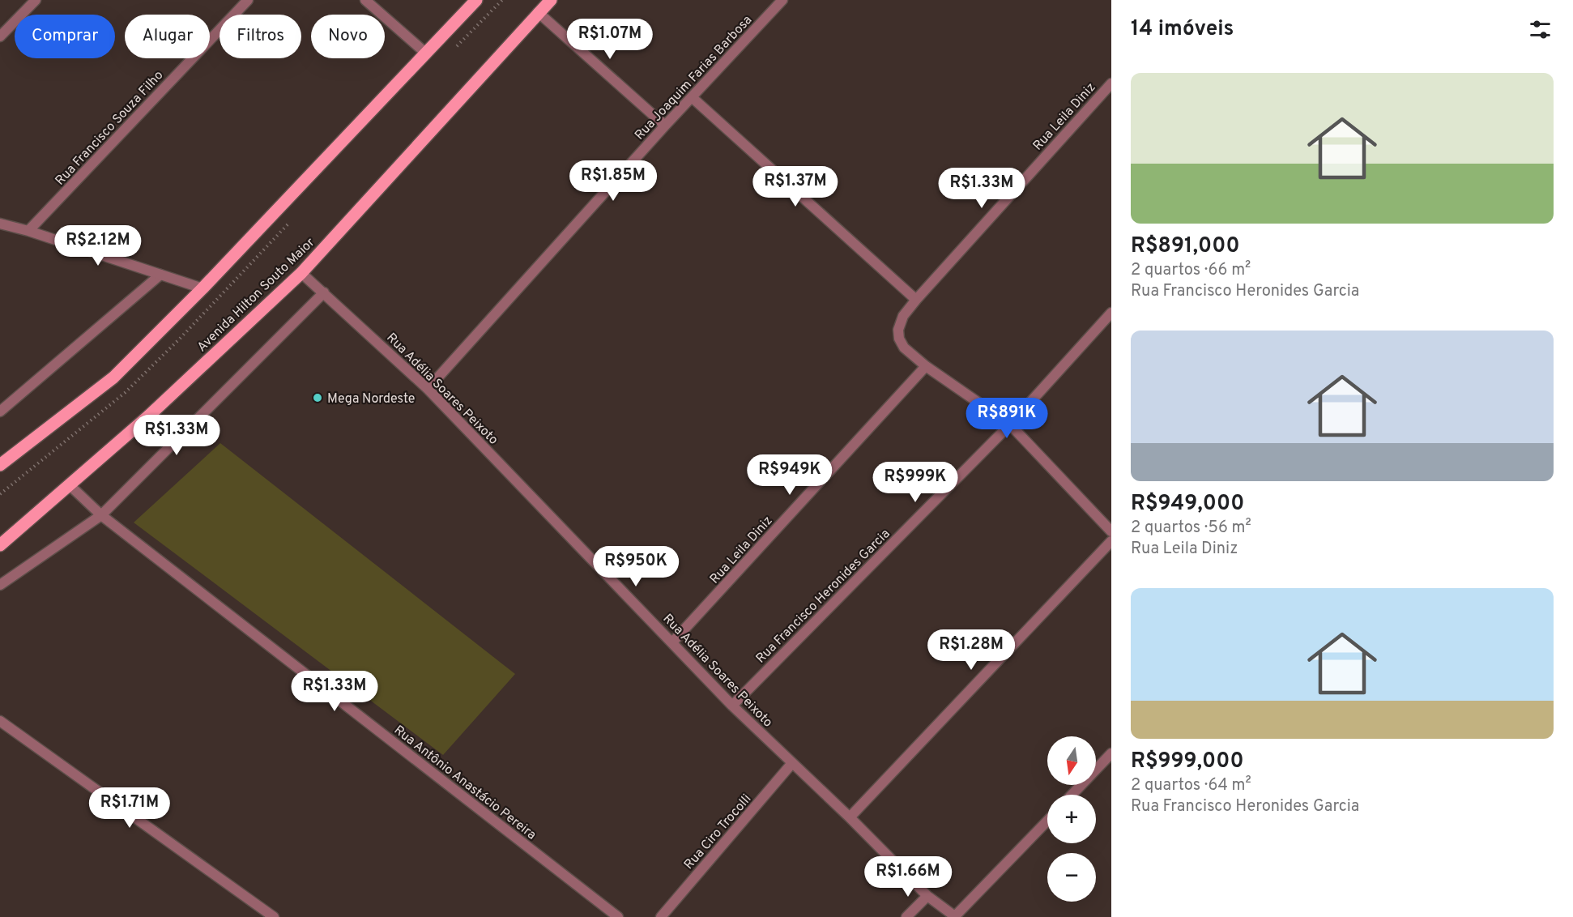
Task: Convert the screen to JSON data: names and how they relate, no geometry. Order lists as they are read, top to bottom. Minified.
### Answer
{"streets":{"main road":["Avenida Hilton Souto Maior"],"street":["Rua Joaquim Farias Barbosa","Rua Leila Diniz","Rua Francisco Souza Filho","Rua Adélia Soares Peixoto","Rua Francisco Heronides Garcia","Rua Antônio Anastácio Pereira","Rua Ciro Trocolli"]},"crossings":[["Rua Joaquim Farias Barbosa","Rua Adélia Soares Peixoto"],["Rua Leila Diniz","Rua Adélia Soares Peixoto"],["Avenida Hilton Souto Maior","Rua Adélia Soares Peixoto"],["Avenida Hilton Souto Maior","Rua Antônio Anastácio Pereira"],["Rua Adélia Soares Peixoto","Rua Francisco Heronides Garcia"],["Rua Adélia Soares Peixoto","Rua Ciro Trocolli"]],"places":["Mega Nordeste"],"north":"bottom","page":{"heading":"14 imóveis","chip":["Comprar","Alugar","Filtros","Novo"],"price":["R$1.07M","R$1.85M","R$1.37M","R$1.33M","R$2.12M","R$891K","R$1.33M","R$949K","R$999K","R$950K","R$1.28M","R$1.33M","R$1.71M","R$1.66M"],"list":[{"name":"R$891,000","note":"2 quartos · 66 m² · Rua Francisco Heronides Garcia"},{"name":"R$949,000","note":"2 quartos · 56 m² · Rua Leila Diniz"},{"name":"R$999,000","note":"2 quartos · 64 m² · Rua Francisco Heronides Garcia"}],"map_buttons":["+","−"]}}
